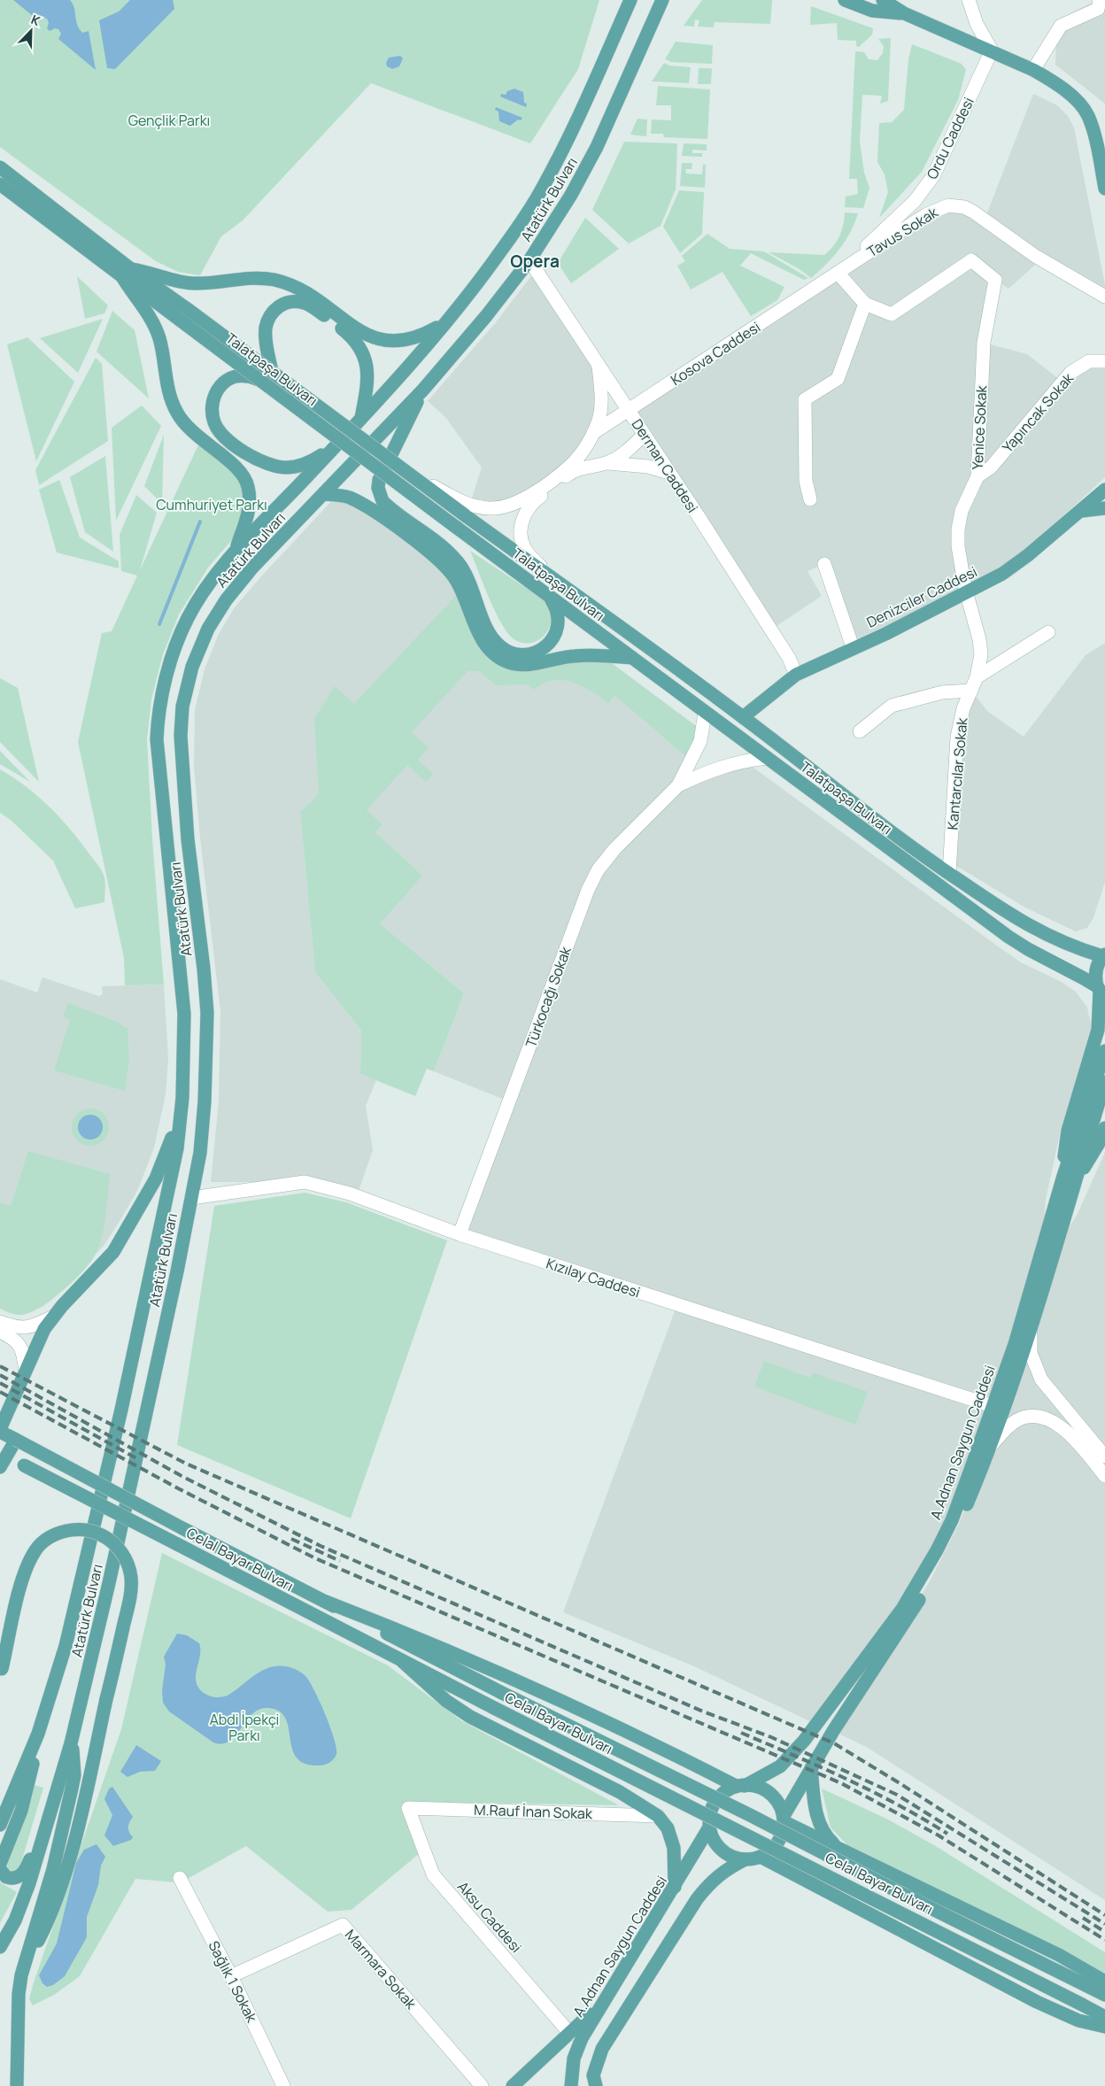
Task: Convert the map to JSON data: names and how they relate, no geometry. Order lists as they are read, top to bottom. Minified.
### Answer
{"streets":{"main road":["Atatürk Bulvarı","Talatpaşa Bulvarı","Denizciler Caddesi","A.Adnan Saygun Caddesi","Celal Bayar Bulvarı"],"street":["Ordu Caddesi","Tavus Sokak","Kosova Caddesi","Yapıncak Sokak","Yenice Sokak","Derman Caddesi","Kantarcılar Sokak","Türkocağı Sokak","Kızılay Caddesi","M.Rauf İnan Sokak","Aksu Caddesi","Marmara Sokak","Sağlık 1 Sokak"]},"crossings":[["Ordu Caddesi","Tavus Sokak"],["Ordu Caddesi","Kosova Caddesi"],["Atatürk Bulvarı","Derman Caddesi"],["Atatürk Bulvarı","Kızılay Caddesi"],["Atatürk Bulvarı","Celal Bayar Bulvarı"],["Tavus Sokak","Kosova Caddesi"],["Kosova Caddesi","Derman Caddesi"],["Talatpaşa Bulvarı","Denizciler Caddesi"],["Talatpaşa Bulvarı","Kantarcılar Sokak"],["Talatpaşa Bulvarı","Türkocağı Sokak"],["Yapıncak Sokak","Yenice Sokak"],["Yenice Sokak","Denizciler Caddesi"],["Yenice Sokak","Kantarcılar Sokak"],["Derman Caddesi","Denizciler Caddesi"],["Türkocağı Sokak","Kızılay Caddesi"],["Kızılay Caddesi","A.Adnan Saygun Caddesi"],["M.Rauf İnan Sokak","Aksu Caddesi"],["Marmara Sokak","Sağlık 1 Sokak"]],"districts":["Opera"],"parks":["Gençlik Parkı","Cumhuriyet Parkı","Abdi İpekçi Parkı"],"north":"top right"}
